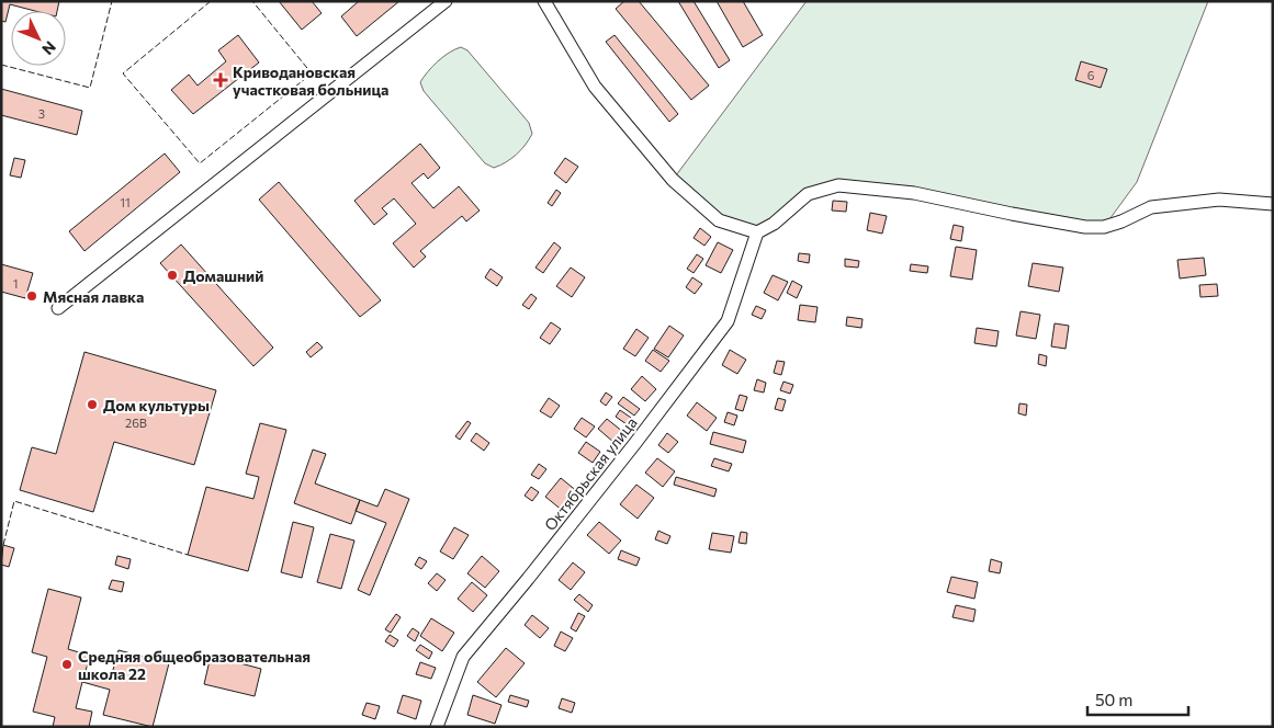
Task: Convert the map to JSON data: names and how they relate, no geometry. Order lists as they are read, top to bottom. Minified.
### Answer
{"streets":{"street":["Октябрьская улица"]},"places":{"health":["Криводановская участковая больница"],"other":["Домашний","Мясная лавка","Дом культуры","Средняя общеобразовательная школа 22"]},"house_numbers":["6","3","11","1","26В"],"scale_bar":"50 m","north":"bottom right"}
